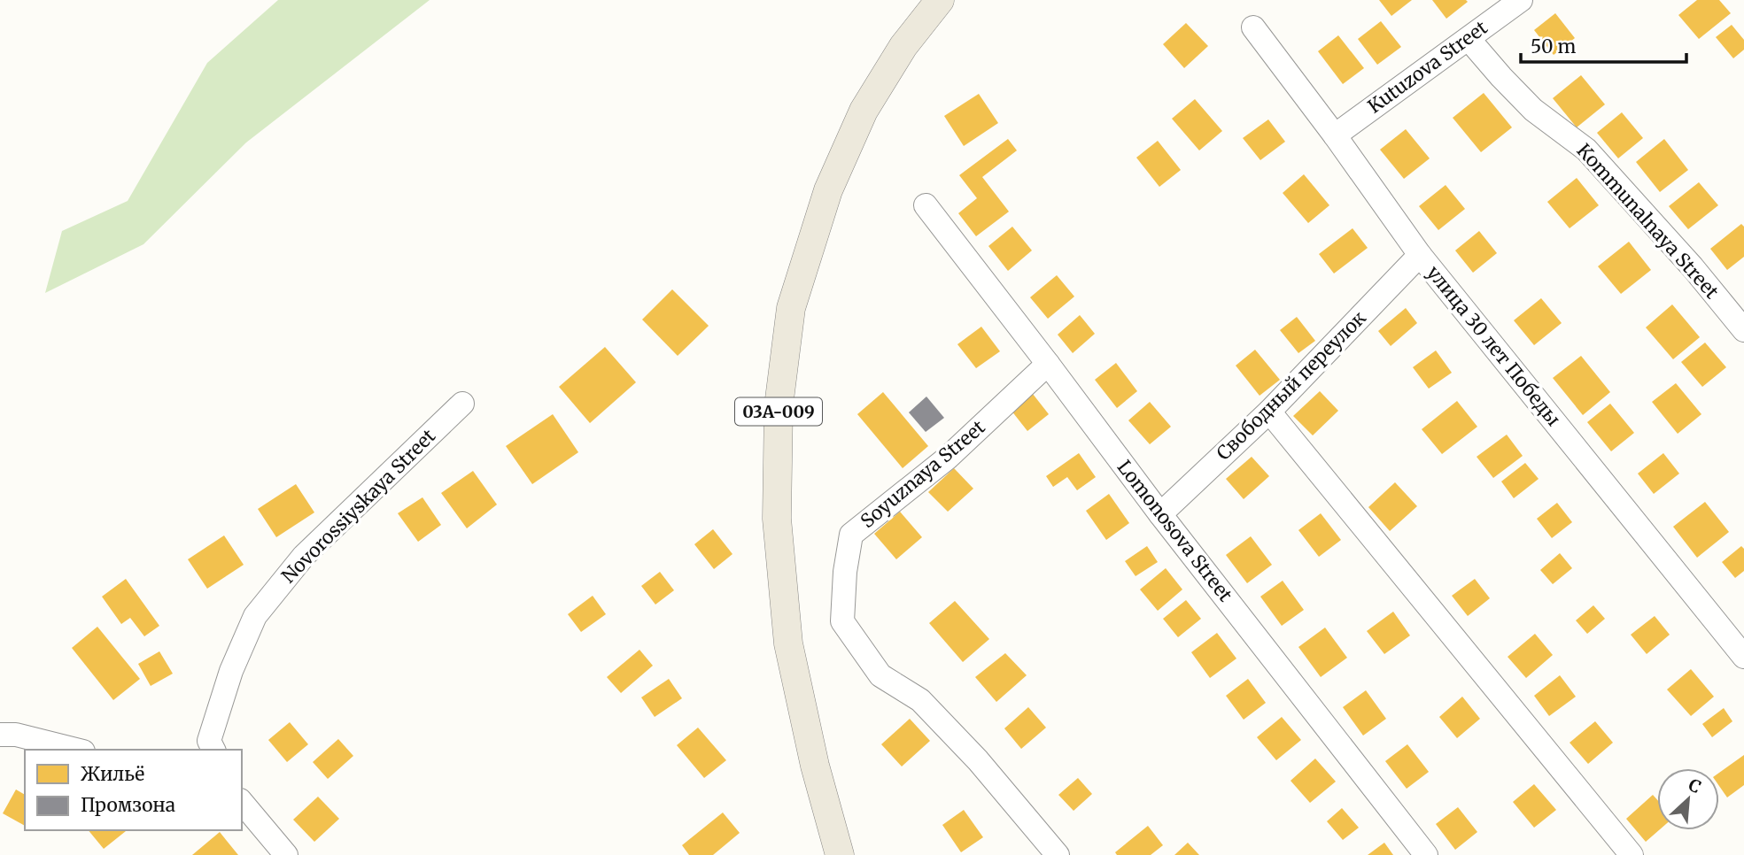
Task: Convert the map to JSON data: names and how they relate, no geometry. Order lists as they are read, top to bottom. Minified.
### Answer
{"streets":{"main road":["03А-009"],"street":["Kutuzova Street","Kommunalnaya Street","улица 30 лет Победы","Свободный переулок","Soyuznaya Street","Novorossiyskaya Street","Lomonosova Street"]},"crossings":[["Kutuzova Street","Kommunalnaya Street"],["Kutuzova Street","улица 30 лет Победы"],["улица 30 лет Победы","Свободный переулок"],["Свободный переулок","Lomonosova Street"],["Soyuznaya Street","Lomonosova Street"]],"legend":["Жильё","Промзона"],"scale_bar":"50 m","north":"top right"}
